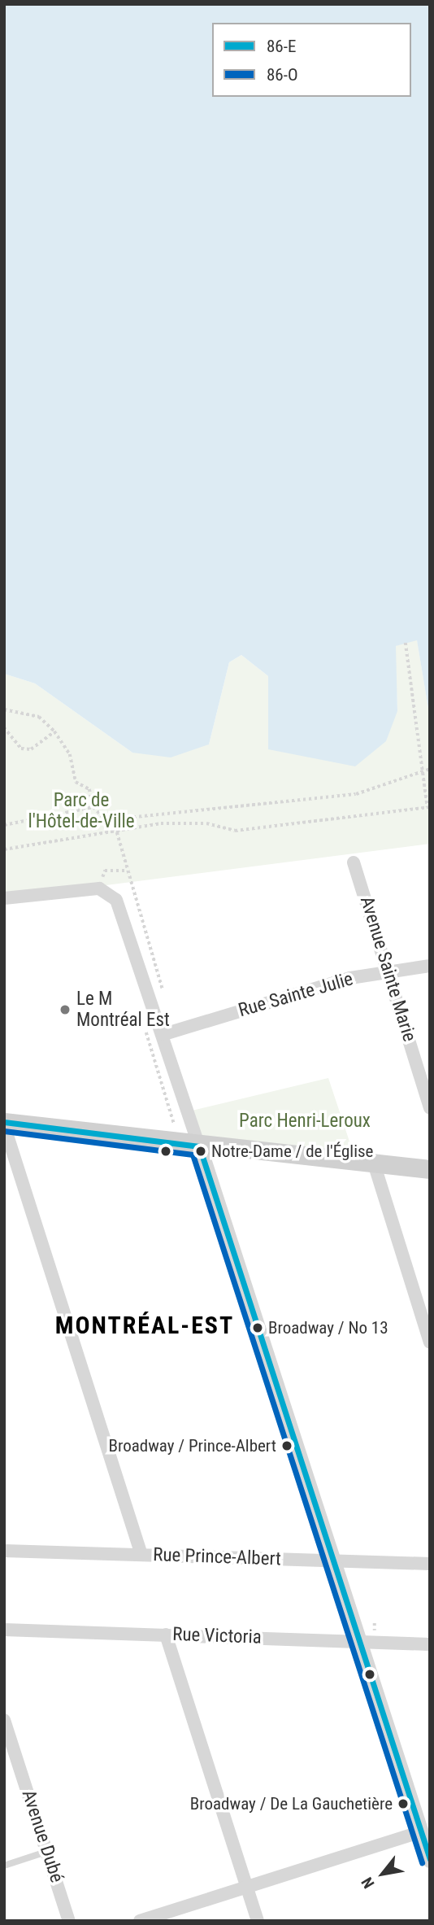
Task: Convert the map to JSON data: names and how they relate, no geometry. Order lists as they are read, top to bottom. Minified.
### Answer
{"streets":{"street":["Avenue Sainte Marie","Rue Sainte Julie","Rue Prince-Albert","Rue Victoria","Avenue Dubé"]},"crossings":[["Avenue Sainte Marie","Rue Sainte Julie"]],"districts":["MONTRÉAL-EST"],"parks":["Parc de l'Hôtel-de-Ville","Parc Henri-Leroux"],"places":["Le M Montréal Est","Notre-Dame / de l'Église","Broadway / No 13","Broadway / Prince-Albert","Broadway / De La Gauchetière"],"lines":["transit line 86-E","transit line 86-O"],"legend":["86-E","86-O"],"north":"bottom left"}
